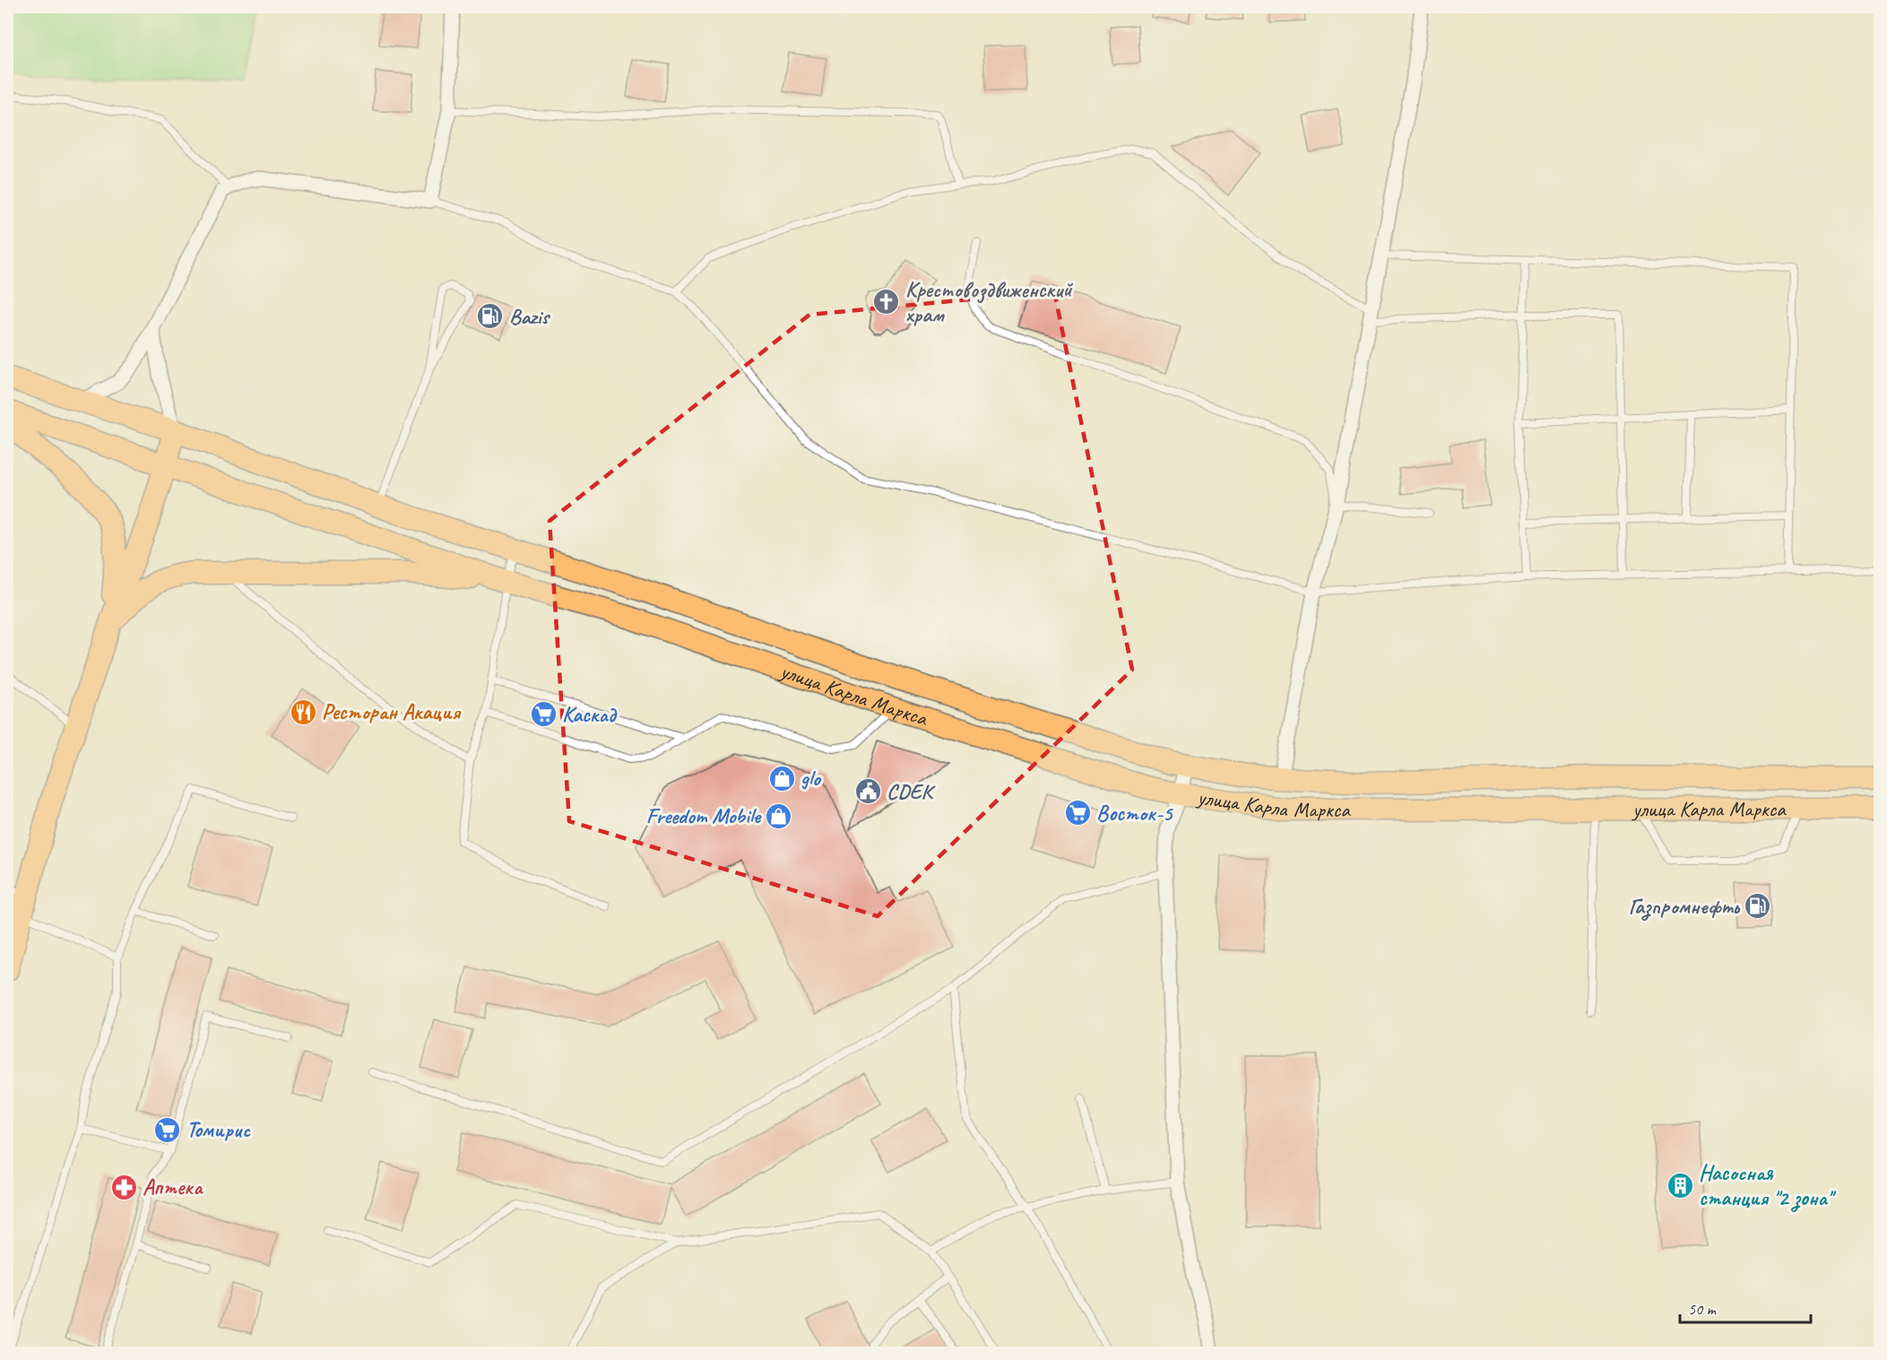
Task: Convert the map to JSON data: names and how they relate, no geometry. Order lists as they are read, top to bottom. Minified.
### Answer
{"streets":{"main road":["улица Карла Маркса"]},"places":{"church":["Крестовоздвиженский храм"],"fuel station":["Bazis","Газпромнефть"],"restaurant":["Ресторан Акация"],"supermarket":["Каскад","Восток-5","Томирис"],"shop":["glo","Freedom Mobile"],"public building":["CDEK"],"building":["Насосная станция \"2 зона\""],"pharmacy":["Аптека"]},"scale_bar":"50 m"}
